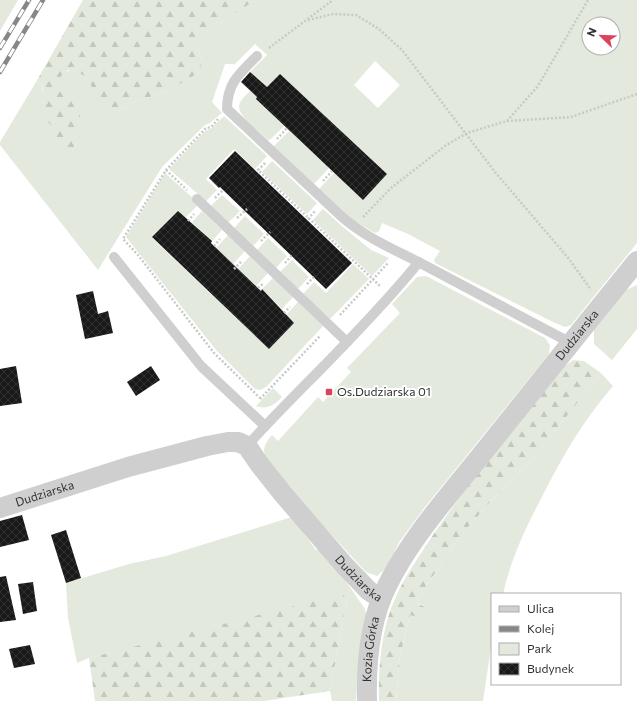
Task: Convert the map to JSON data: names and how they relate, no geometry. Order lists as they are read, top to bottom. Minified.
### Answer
{"streets":{"street":["Dudziarska","Kozia Górka"]},"crossings":[["Dudziarska","Kozia Górka"]],"places":{"transit":["Os.Dudziarska 01"]},"legend":["Ulica","Kolej","Park","Budynek"],"north":"top left"}
